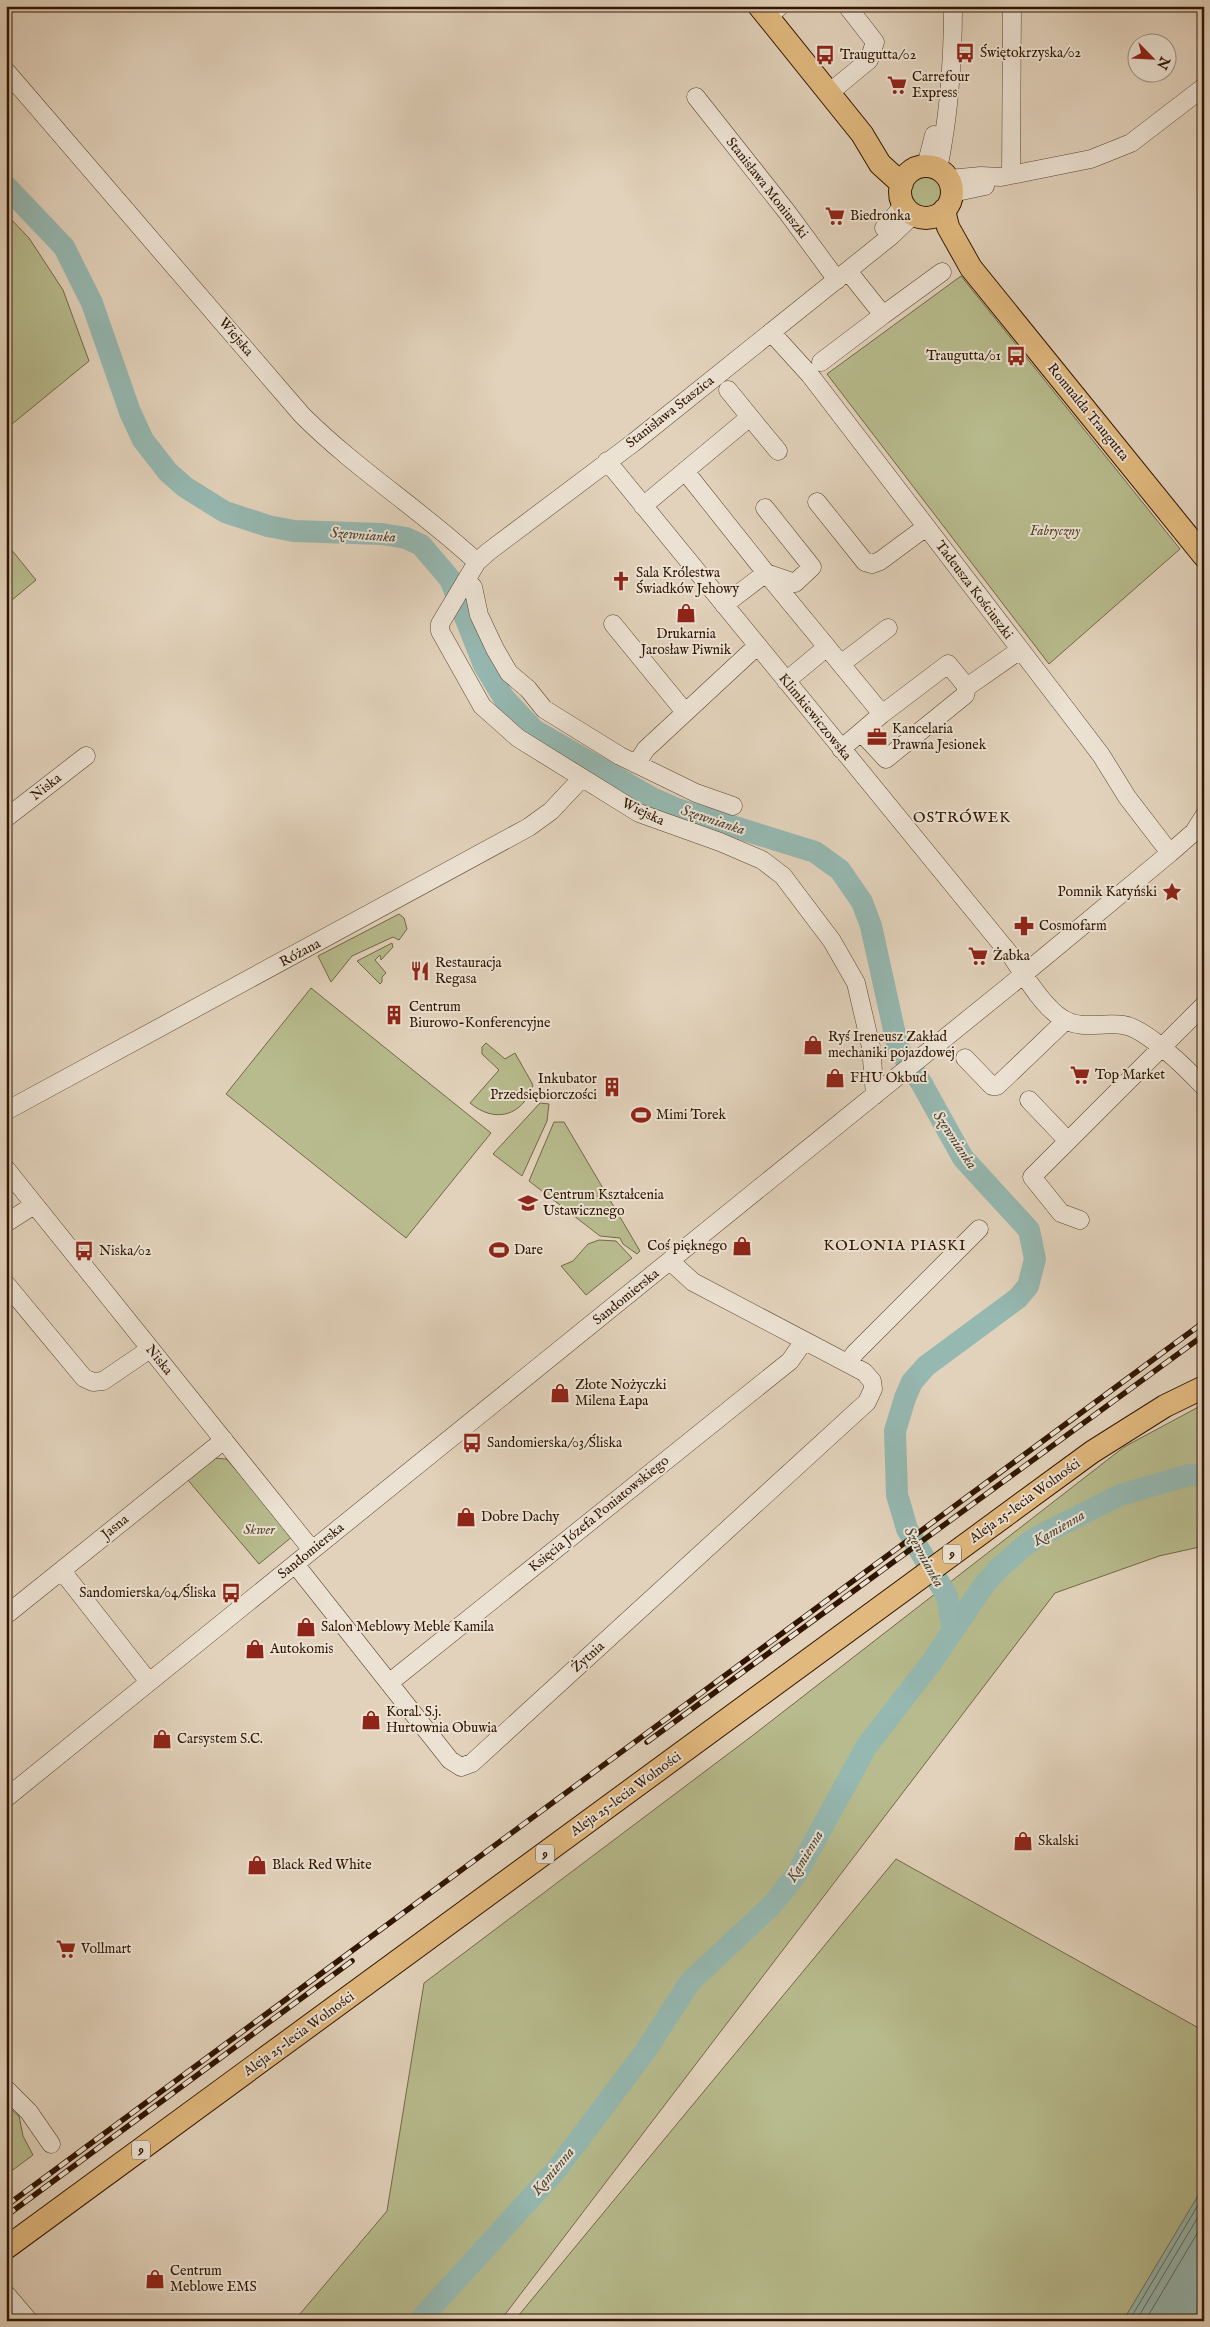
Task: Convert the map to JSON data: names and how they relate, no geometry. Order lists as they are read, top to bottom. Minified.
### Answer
{"streets":{"main road":["Romualda Traugutta","Aleja 25-lecia Wolności","9"],"street":["Stanisława Moniuszki","Wiejska","Stanisława Staszica","Tadeusza Kościuszki","Klimkiewiczowska","Niska","Różana","Sandomierska","Księcia Józefa Poniatowskiego","Jasna","Żytnia"]},"crossings":[["Stanisława Moniuszki","Stanisława Staszica"],["Wiejska","Stanisława Staszica"],["Wiejska","Różana"],["Wiejska","Sandomierska"],["Stanisława Staszica","Romualda Traugutta"],["Stanisława Staszica","Tadeusza Kościuszki"],["Stanisława Staszica","Klimkiewiczowska"],["Tadeusza Kościuszki","Sandomierska"],["Klimkiewiczowska","Sandomierska"],["Niska","Sandomierska"],["Niska","Jasna"],["Sandomierska","Żytnia"],["Księcia Józefa Poniatowskiego","Żytnia"]],"districts":["OSTRÓWEK","KOLONIA PIASKI"],"water":["Szewnianka","Kamienna"],"parks":["Fabryczny","Skwer"],"places":{"bus stop":["Świętokrzyska/02","Traugutta/02","Traugutta/01","Niska/02","Sandomierska/03/Śliska","Sandomierska/04/Śliska"],"supermarket":["Carrefour Express","Biedronka","Żabka","Top Market","Vollmart"],"church":["Sala Królestwa Świadków Jehowy"],"shop":["Drukarnia Jarosław Piwnik","Ryś Ireneusz Zakład mechaniki pojazdowej","FHU Okbud","Coś pięknego","Złote Nożyczki Milena Łapa","Dobre Dachy","Salon Meblowy Meble Kamila","Autokomis","Koral. S.j. Hurtownia Obuwia","Carsystem S.C.","Skalski","Black Red White","Centrum Meblowe EMS"],"office":["Kancelaria Prawna Jesionek"],"place":["Pomnik Katyński"],"pharmacy":["Cosmofarm"],"restaurant":["Restauracja Regasa"],"building":["Centrum Biurowo-Konferencyjne","Inkubator Przedsiębiorczości"],"sports":["Mimi Torek","Dare"],"school or university":["Centrum Kształcenia Ustawicznego"]},"north":"bottom right"}
